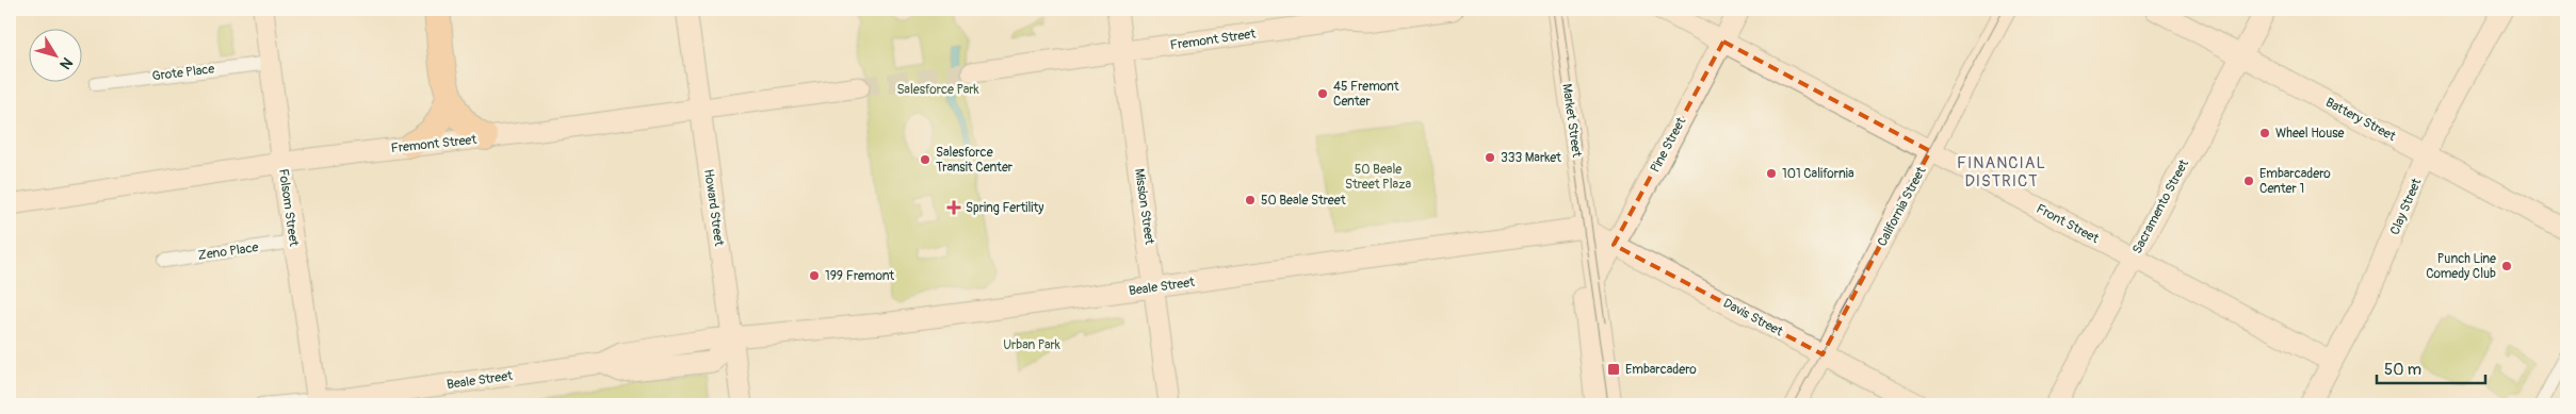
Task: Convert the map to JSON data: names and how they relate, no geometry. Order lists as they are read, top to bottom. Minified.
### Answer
{"streets":{"street":["Fremont Street","Grote Place","Battery Street","Market Street","Pine Street","Mission Street","California Street","Sacramento Street","Clay Street","Folsom Street","Howard Street","Front Street","Zeno Place","Beale Street","Davis Street"]},"crossings":[["Fremont Street","Mission Street"],["Fremont Street","Folsom Street"],["Fremont Street","Howard Street"],["Grote Place","Folsom Street"],["Battery Street","Sacramento Street"],["Battery Street","Clay Street"],["Market Street","Pine Street"],["Market Street","Beale Street"],["Market Street","Davis Street"],["Pine Street","Front Street"],["Pine Street","Davis Street"],["Mission Street","Beale Street"],["California Street","Front Street"],["California Street","Davis Street"],["Sacramento Street","Front Street"],["Clay Street","Front Street"],["Folsom Street","Zeno Place"],["Folsom Street","Beale Street"],["Howard Street","Beale Street"],["Beale Street","Davis Street"]],"districts":["FINANCIAL DISTRICT"],"parks":["Salesforce Park","50 Beale Street Plaza","Urban Park"],"places":{"other":["45 Fremont Center","Wheel House","333 Market","Salesforce Transit Center","101 California","Embarcadero Center 1","50 Beale Street","Punch Line Comedy Club","199 Fremont"],"health":["Spring Fertility"],"transit":["Embarcadero"]},"scale_bar":"50 m","north":"bottom right"}
